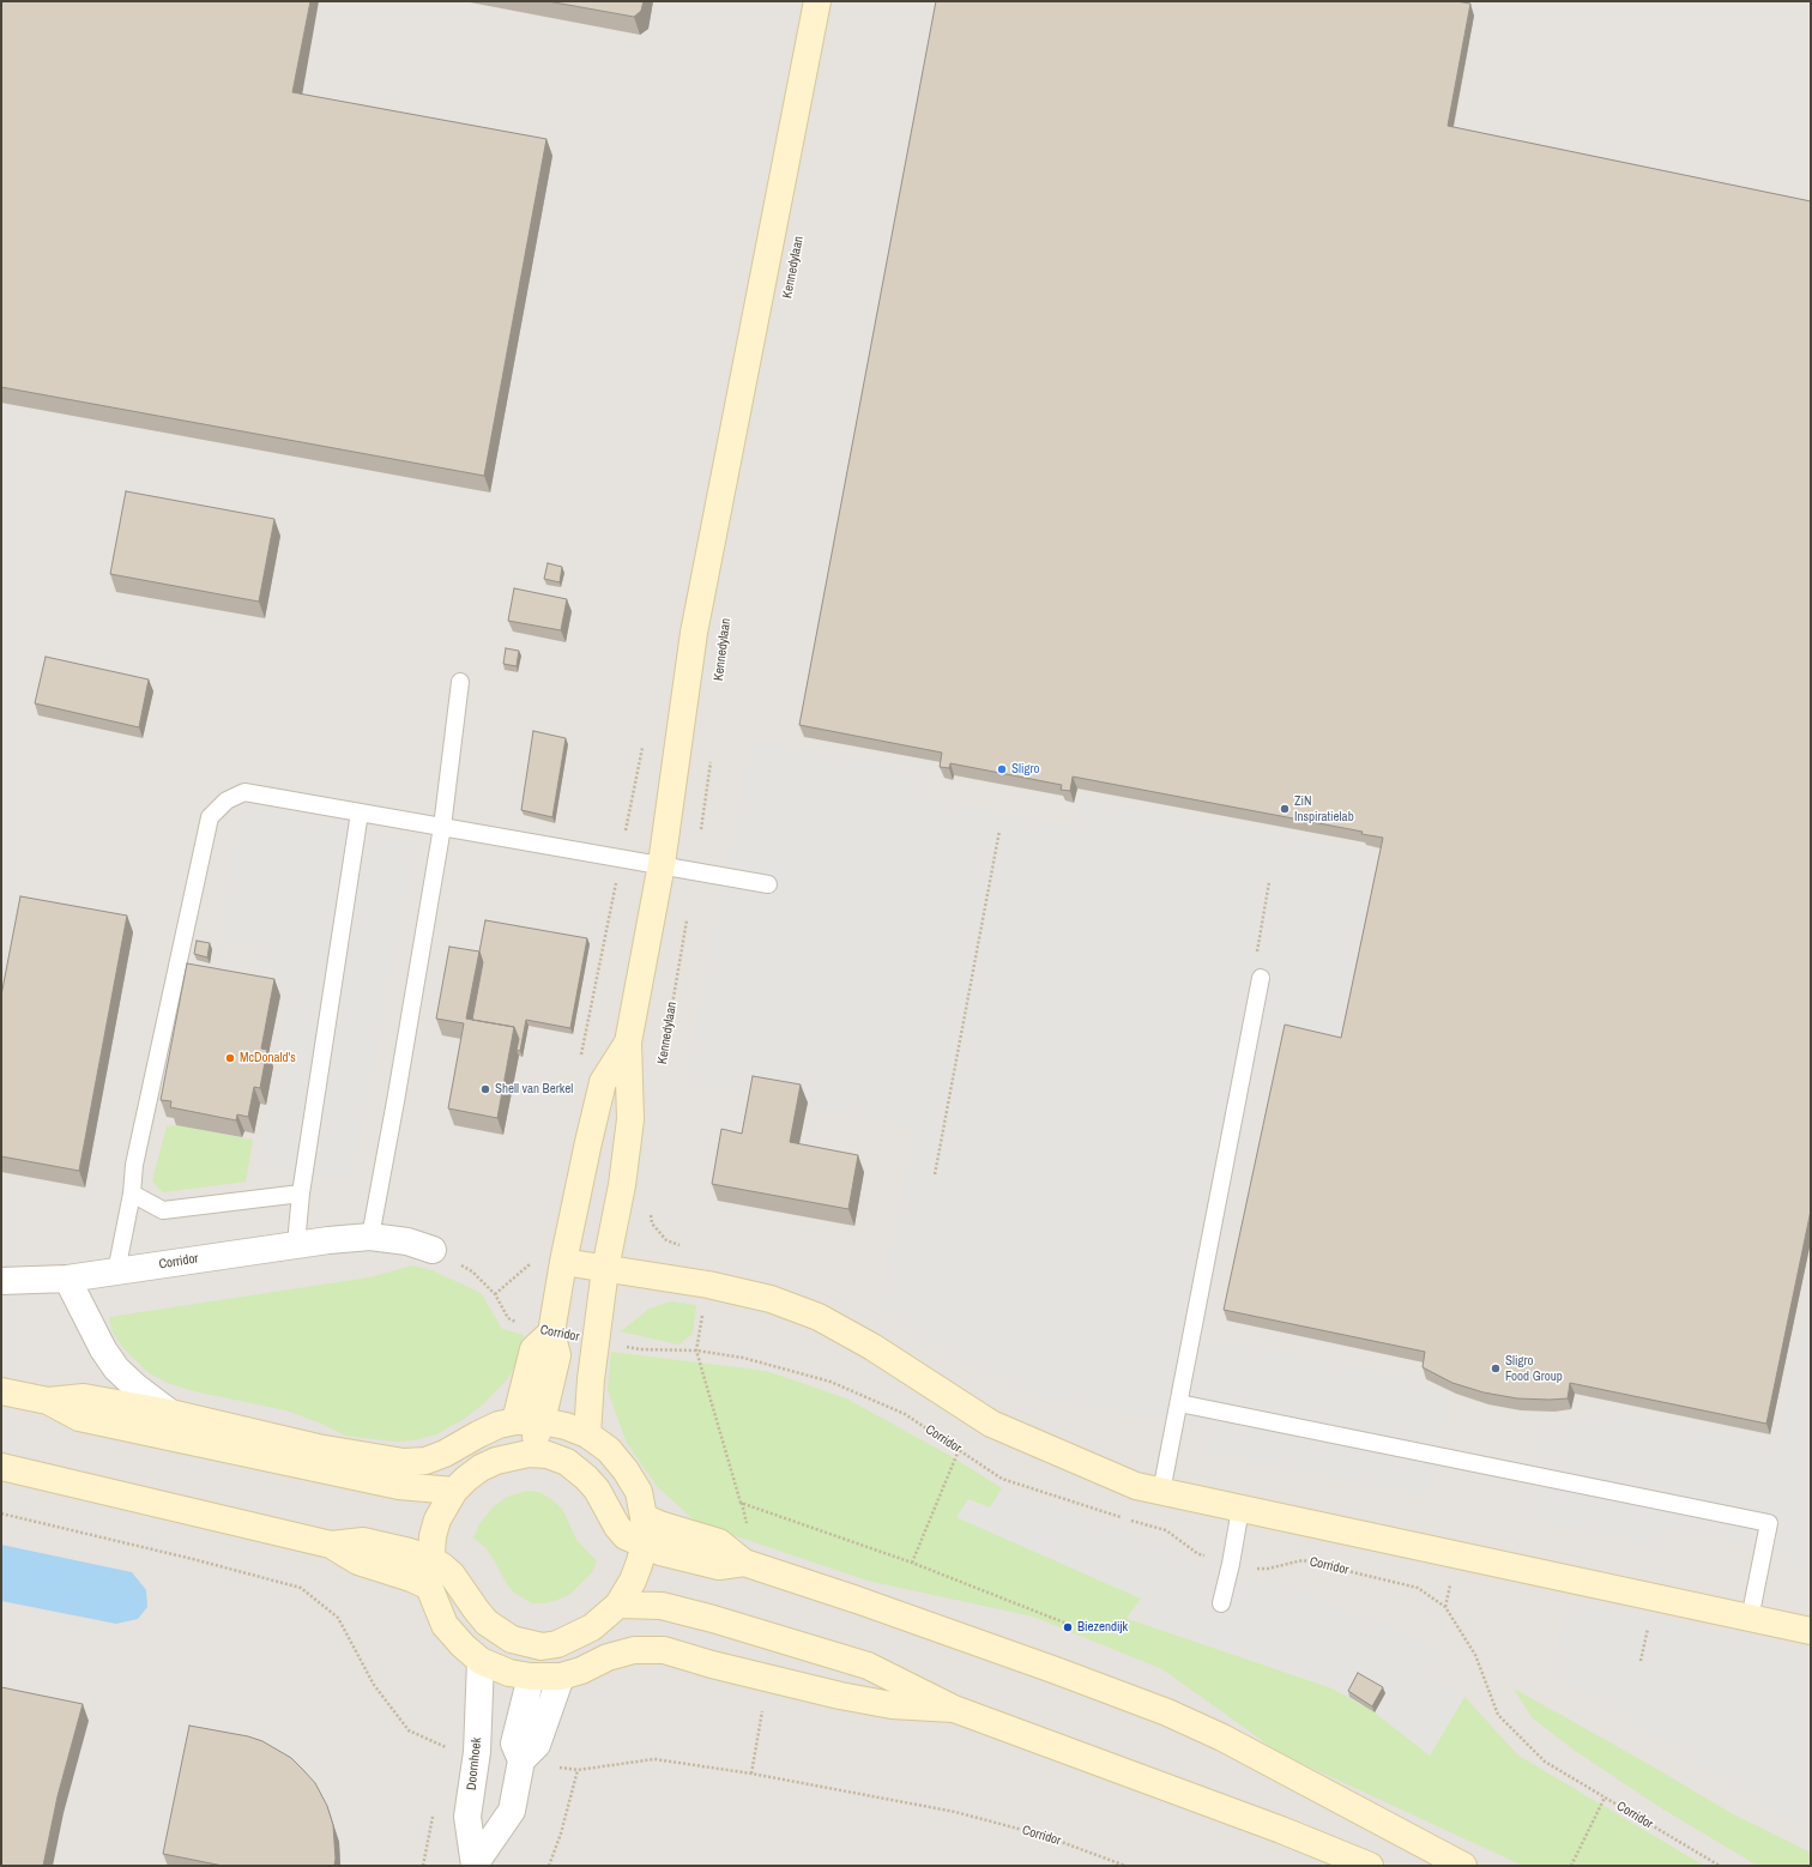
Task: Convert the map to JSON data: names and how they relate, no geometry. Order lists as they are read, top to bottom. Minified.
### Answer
{"streets":{"main road":["Kennedylaan"],"street":["Corridor","Doornhoek"]},"crossings":[["Kennedylaan","Corridor"]],"places":["Sligro","ZiN Inspiratielab","McDonald's","Shell van Berkel","Sligro Food Group","Biezendijk"]}
